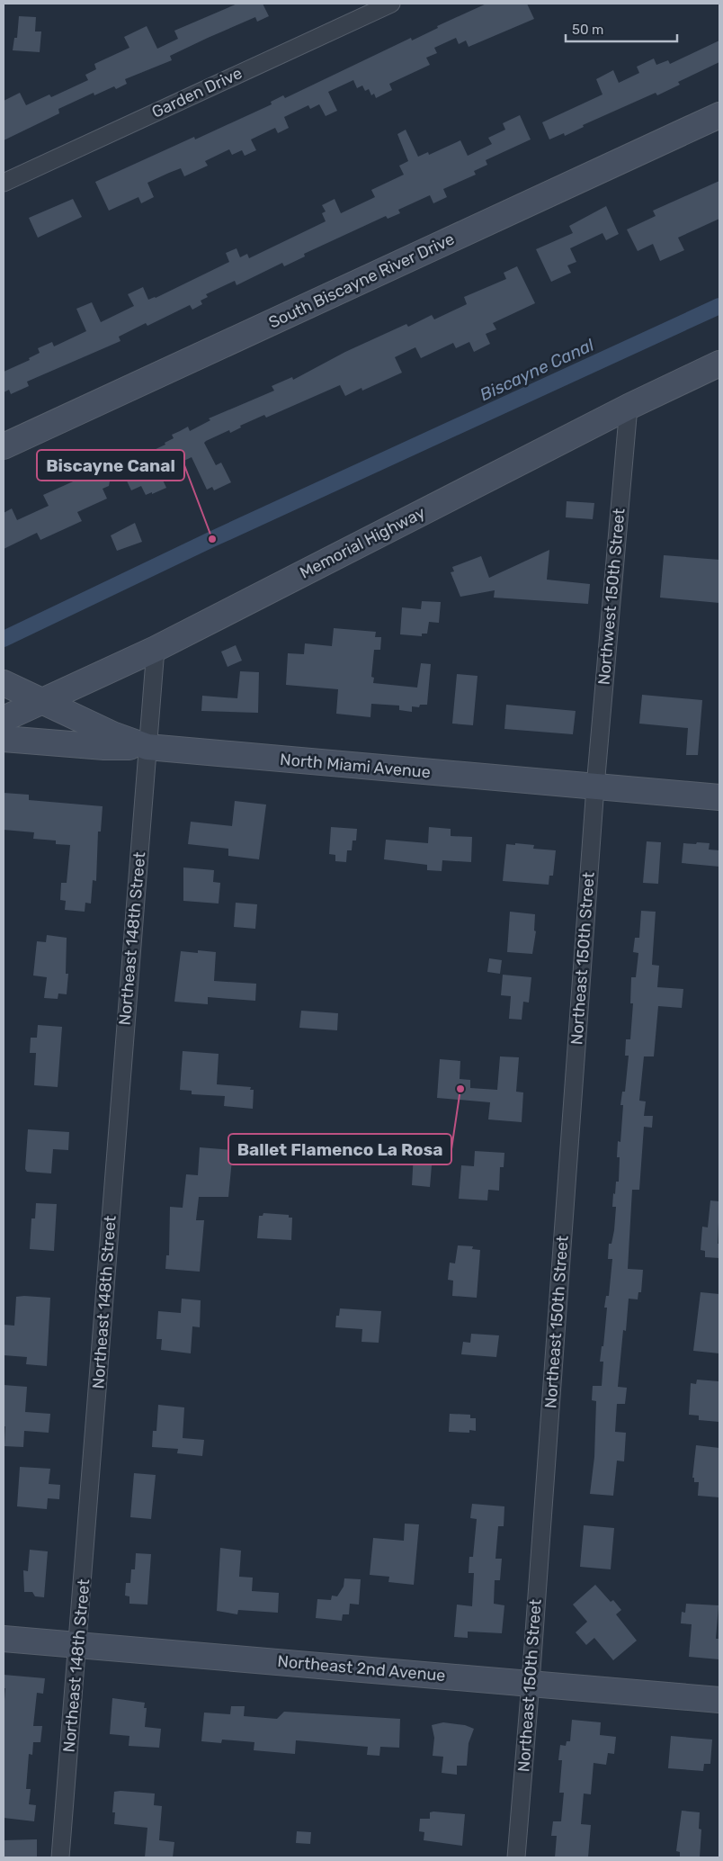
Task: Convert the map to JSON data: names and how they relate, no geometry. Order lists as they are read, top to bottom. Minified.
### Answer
{"streets":{"street":["Garden Drive","South Biscayne River Drive","Memorial Highway","Northwest 150th Street","North Miami Avenue","Northeast 148th Street","Northeast 150th Street","Northeast 2nd Avenue"]},"crossings":[["Memorial Highway","Northwest 150th Street"],["Memorial Highway","North Miami Avenue"],["Memorial Highway","Northeast 148th Street"],["Northwest 150th Street","North Miami Avenue"],["Northwest 150th Street","Northeast 150th Street"],["North Miami Avenue","Northeast 148th Street"],["North Miami Avenue","Northeast 150th Street"],["Northeast 148th Street","Northeast 2nd Avenue"],["Northeast 150th Street","Northeast 2nd Avenue"]],"water":["Biscayne Canal"],"places":["Biscayne Canal","Ballet Flamenco La Rosa"],"scale_bar":"50 m"}
